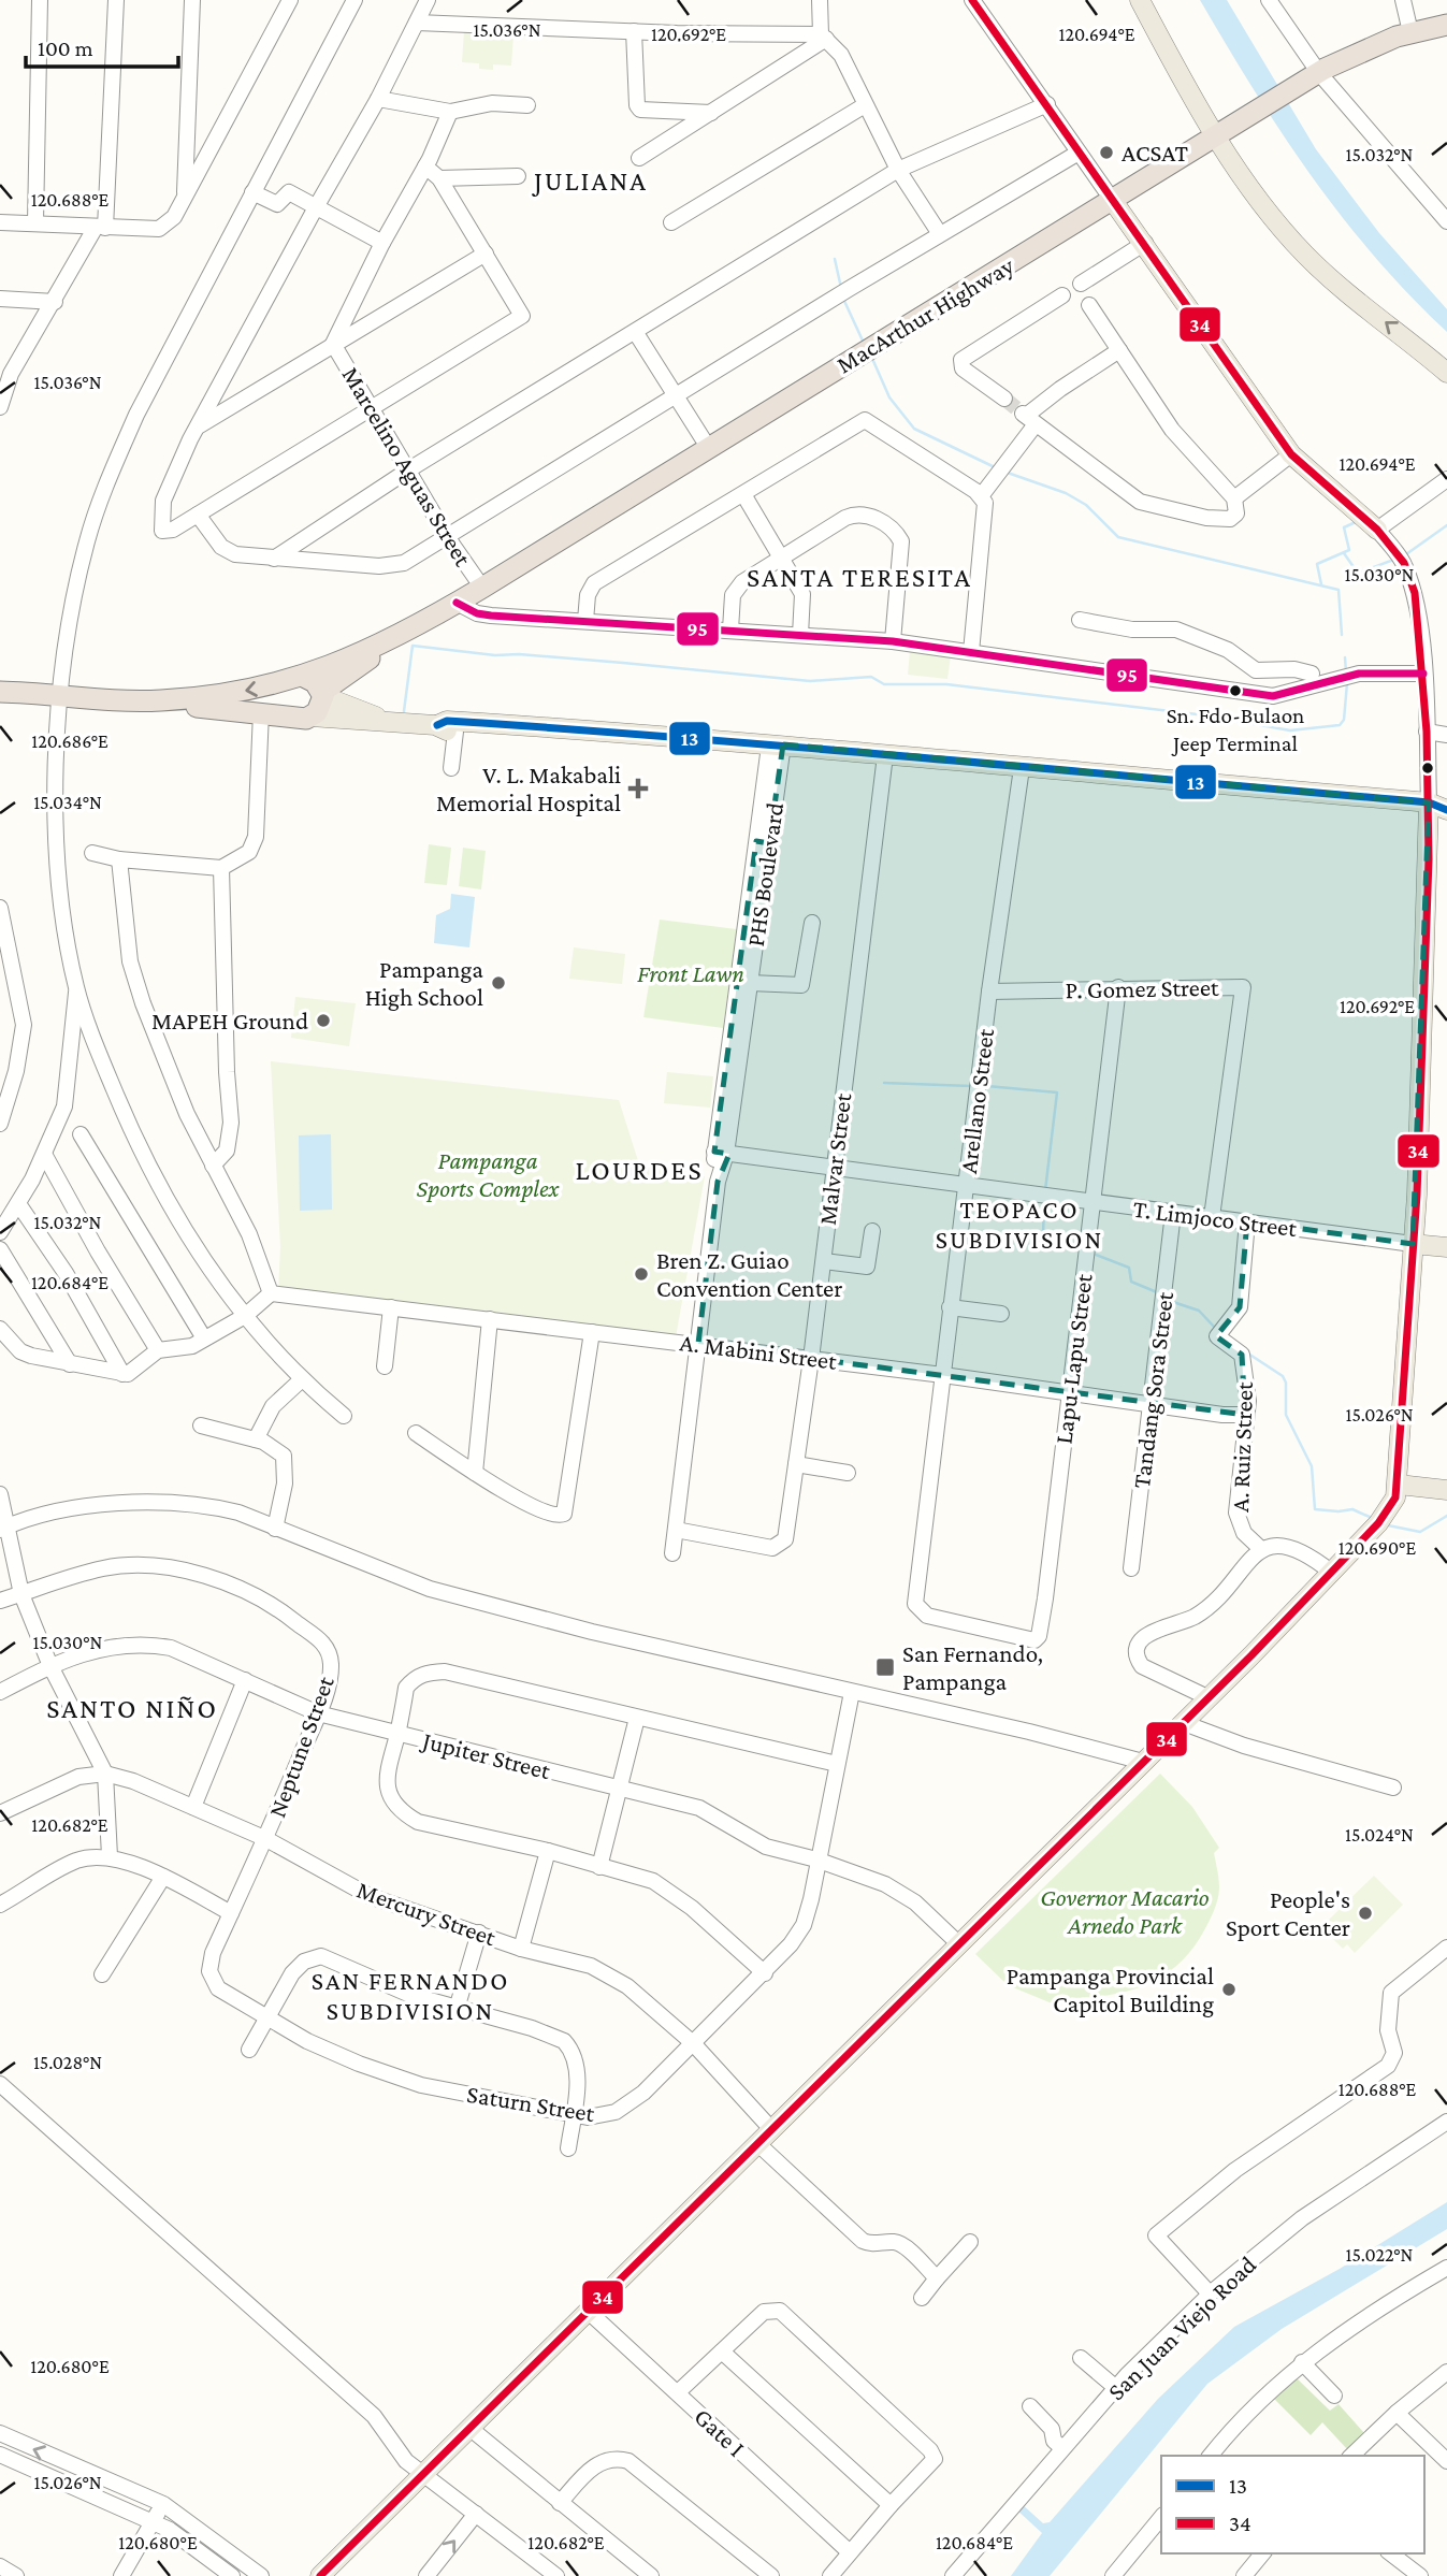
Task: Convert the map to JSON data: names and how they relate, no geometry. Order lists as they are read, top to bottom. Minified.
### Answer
{"streets":{"highway":["MacArthur Highway"],"main road":["T. Limjoco Street"],"street":["Marcelino Aguas Street","PHS Boulevard","P. Gomez Street","Arellano Street","Malvar Street","A. Mabini Street","Lapu-Lapu Street","Tandang Sora Street","A. Ruiz Street","Neptune Street","Jupiter Street","Mercury Street","Saturn Street","San Juan Viejo Road","Gate I"]},"crossings":[["MacArthur Highway","Marcelino Aguas Street"],["PHS Boulevard","Malvar Street"],["PHS Boulevard","T. Limjoco Street"],["PHS Boulevard","A. Mabini Street"],["P. Gomez Street","Arellano Street"],["P. Gomez Street","T. Limjoco Street"],["P. Gomez Street","Lapu-Lapu Street"],["Arellano Street","T. Limjoco Street"],["Arellano Street","A. Mabini Street"],["Arellano Street","Lapu-Lapu Street"],["Malvar Street","T. Limjoco Street"],["Malvar Street","A. Mabini Street"],["T. Limjoco Street","Lapu-Lapu Street"],["T. Limjoco Street","Tandang Sora Street"],["T. Limjoco Street","A. Ruiz Street"],["A. Mabini Street","Lapu-Lapu Street"],["A. Mabini Street","Tandang Sora Street"],["A. Mabini Street","A. Ruiz Street"],["Neptune Street","Jupiter Street"],["Neptune Street","Mercury Street"],["Neptune Street","Saturn Street"],["Jupiter Street","Saturn Street"],["Mercury Street","Saturn Street"]],"districts":["JULIANA","SANTA TERESITA","LOURDES","TEOPACO SUBDIVISION","SANTO NIÑO","SAN FERNANDO SUBDIVISION"],"parks":["Front Lawn","Pampanga Sports Complex","Governor Macario Arnedo Park"],"places":{"other":["ACSAT","Sn. Fdo-Bulaon Jeep Terminal","Pampanga High School","MAPEH Ground","Bren Z. Guiao Convention Center","People's Sport Center","Pampanga Provincial Capitol Building"],"health":["V. L. Makabali Memorial Hospital"],"transit":["San Fernando, Pampanga"]},"lines":["transit line 34","transit line 95","transit line 13"],"legend":["13","34"],"scale_bar":"100 m","coordinates":["15.036°N","120.692°E","120.694°E","15.032°N","120.688°E","15.030°N","120.686°E","15.034°N","120.684°E","15.026°N","120.690°E","120.682°E","15.024°N","15.028°N","15.022°N","120.680°E"]}
